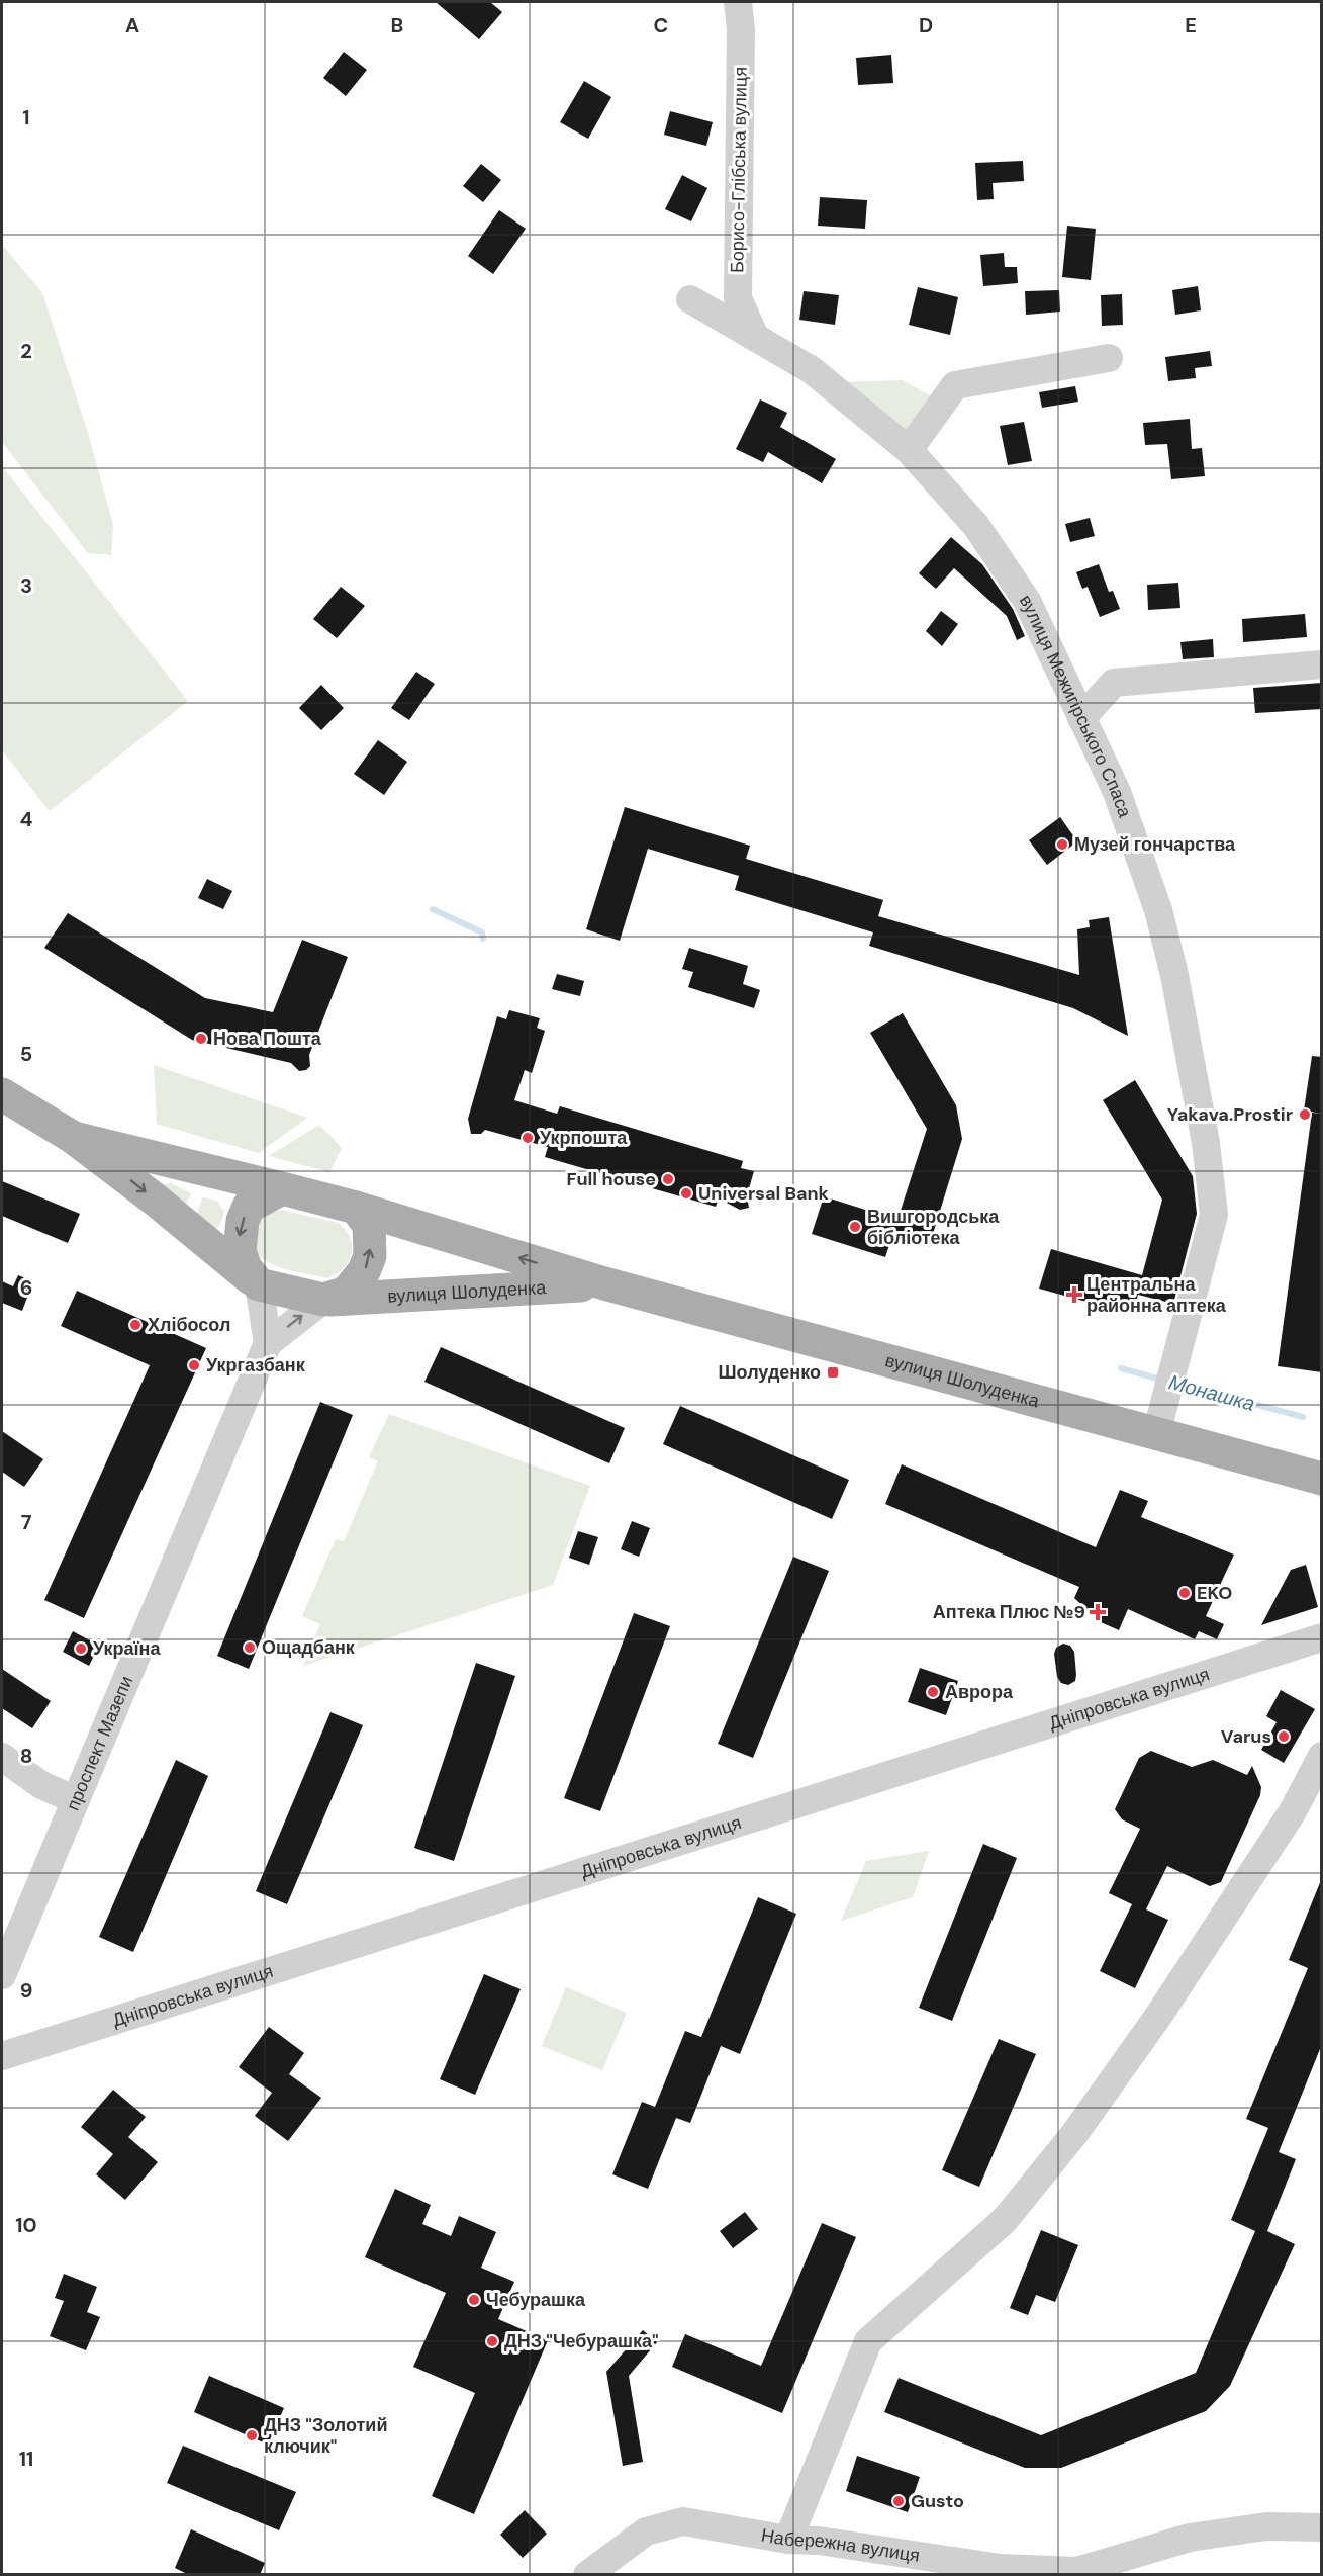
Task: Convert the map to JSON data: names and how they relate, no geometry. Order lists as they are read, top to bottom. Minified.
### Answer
{"streets":{"main road":["вулиця Шолуденка"],"street":["Борисо-Глібська вулиця","вулиця Межигірського Спаса","Дніпровська вулиця","проспект Мазепи","Набережна вулиця"]},"crossings":[["Борисо-Глібська вулиця","вулиця Межигірського Спаса"],["вулиця Межигірського Спаса","вулиця Шолуденка"],["вулиця Шолуденка","проспект Мазепи"]],"water":["Монашка"],"places":{"other":["Музей гончарства","Нова Пошта","Yakava.Prostir","Укрпошта","Full house","Universal Bank","Вишгородська бібліотека","Хлібосол","Укргазбанк","EKO","Ощадбанк","Україна","Аврора","Varus","Чебурашка","ДНЗ \"Чебурашка\"","ДНЗ \"Золотий ключик\"","Gusto"],"health":["Центральна районна аптека","Аптека Плюс №9"],"transit":["Шолуденко"]},"grid":{"columns":["A","B","C","D","E"],"rows":["1","2","3","4","5","6","7","8","9","10","11"]}}
